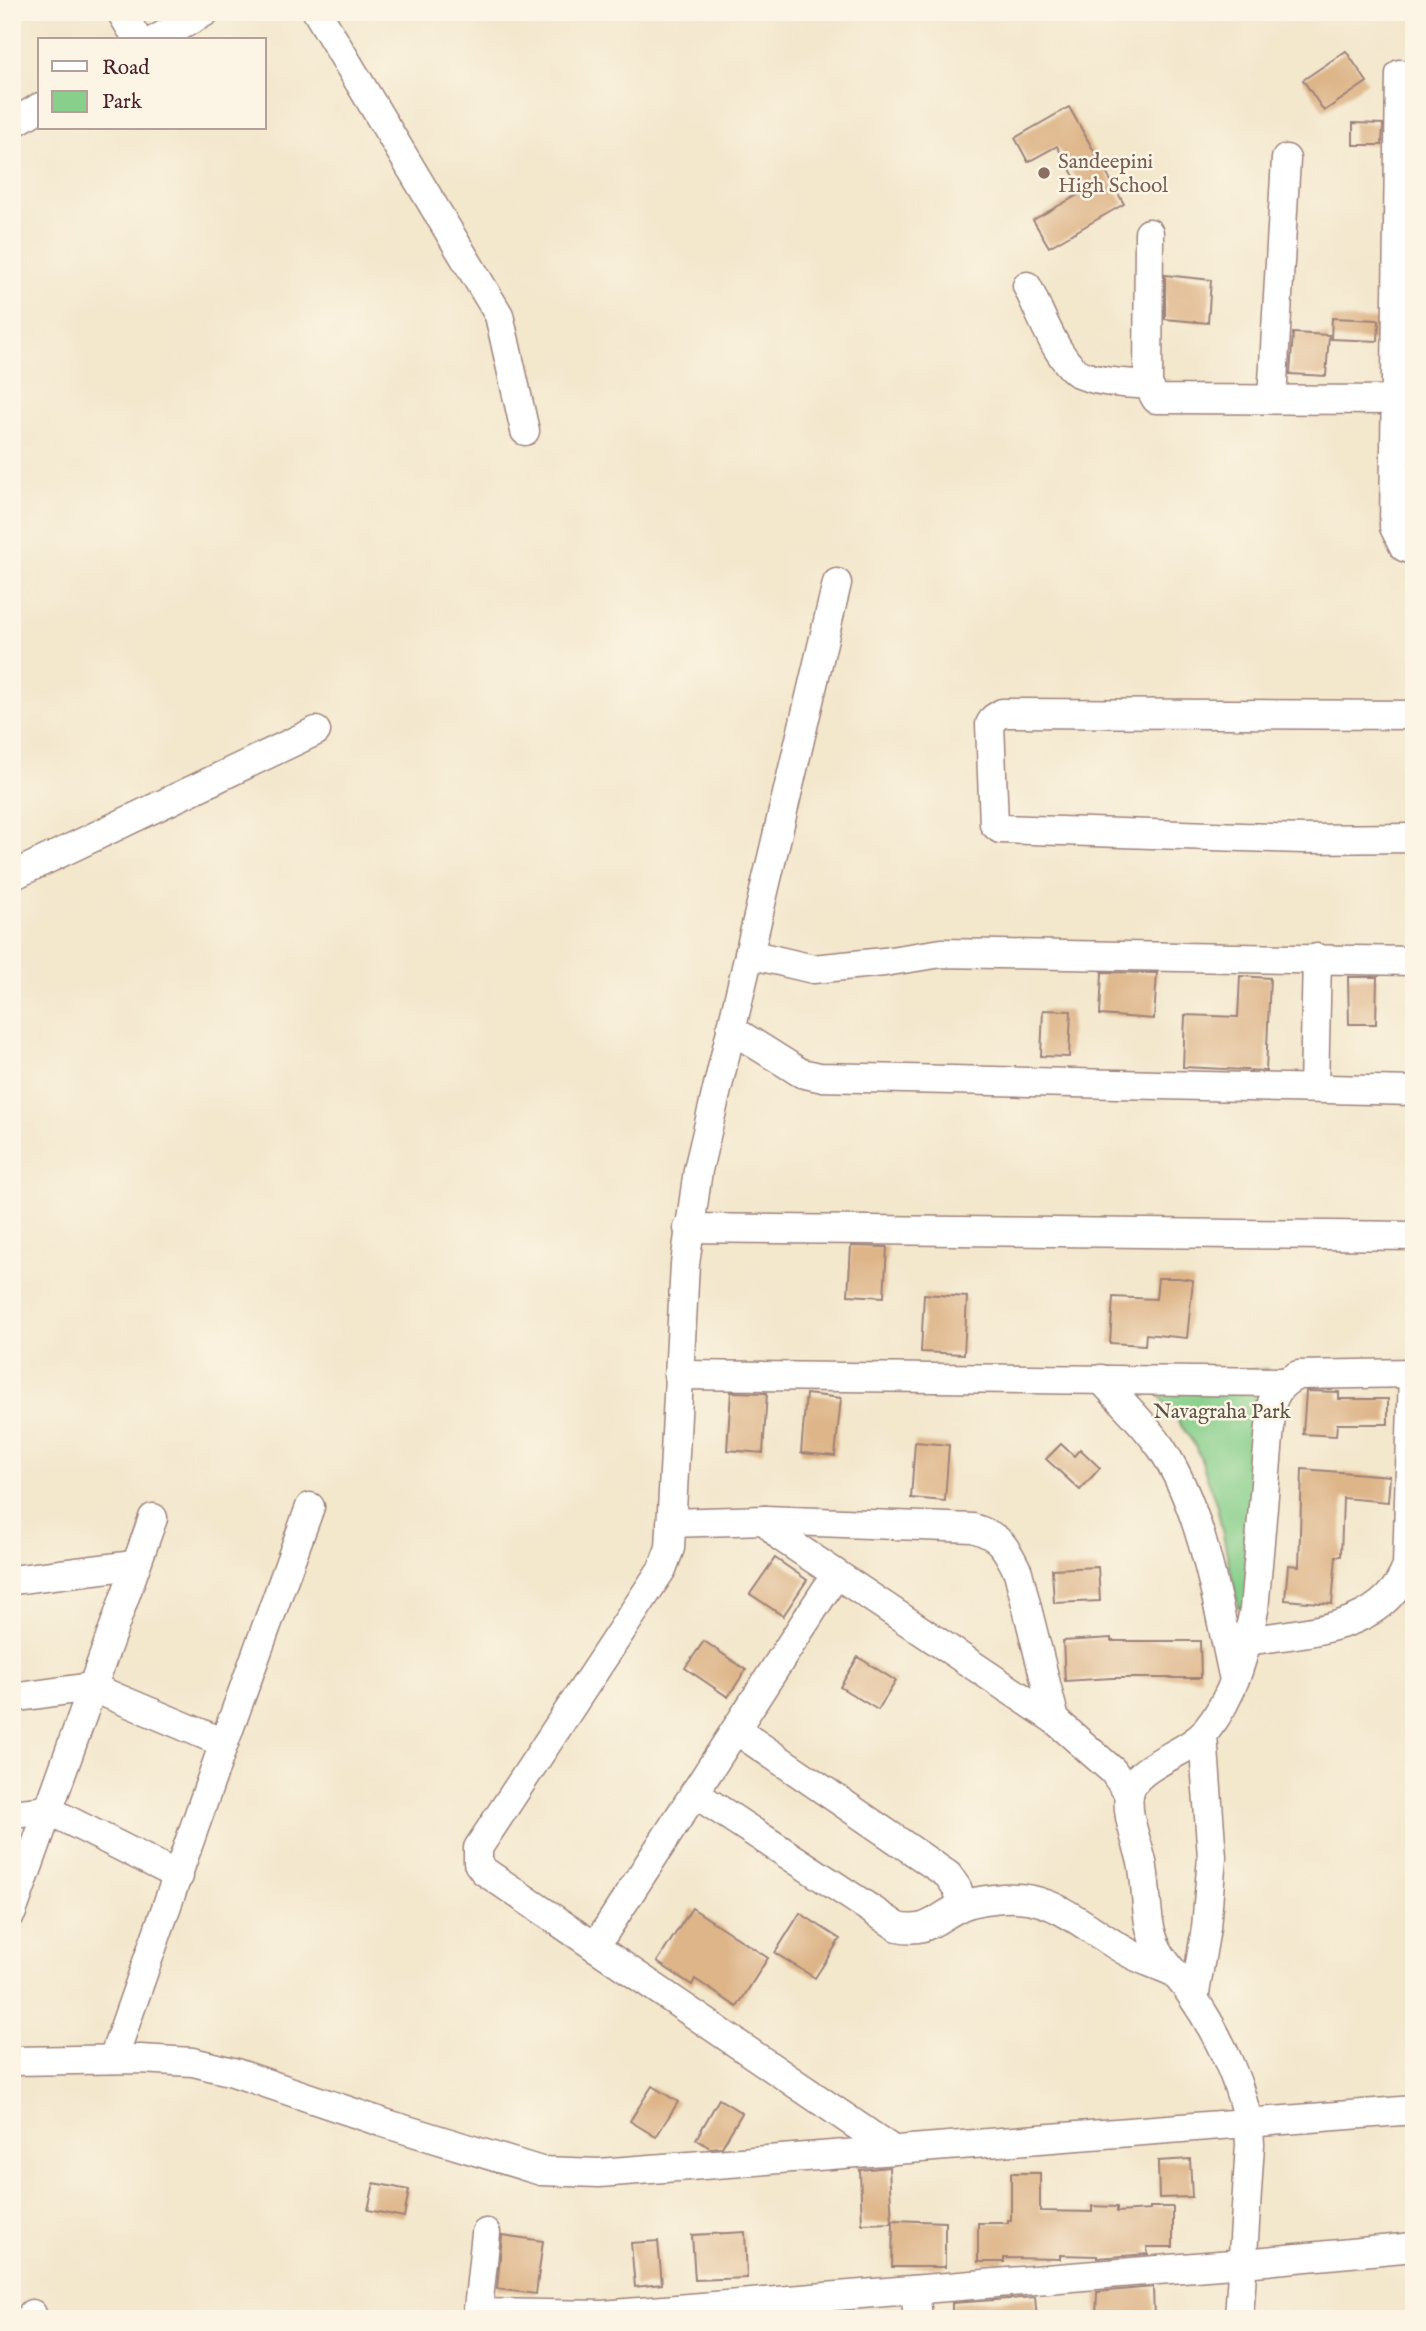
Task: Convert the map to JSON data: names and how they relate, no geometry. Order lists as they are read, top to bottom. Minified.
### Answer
{"parks":["Navagraha Park"],"places":["Sandeepini High School"],"legend":["Road","Park"]}
